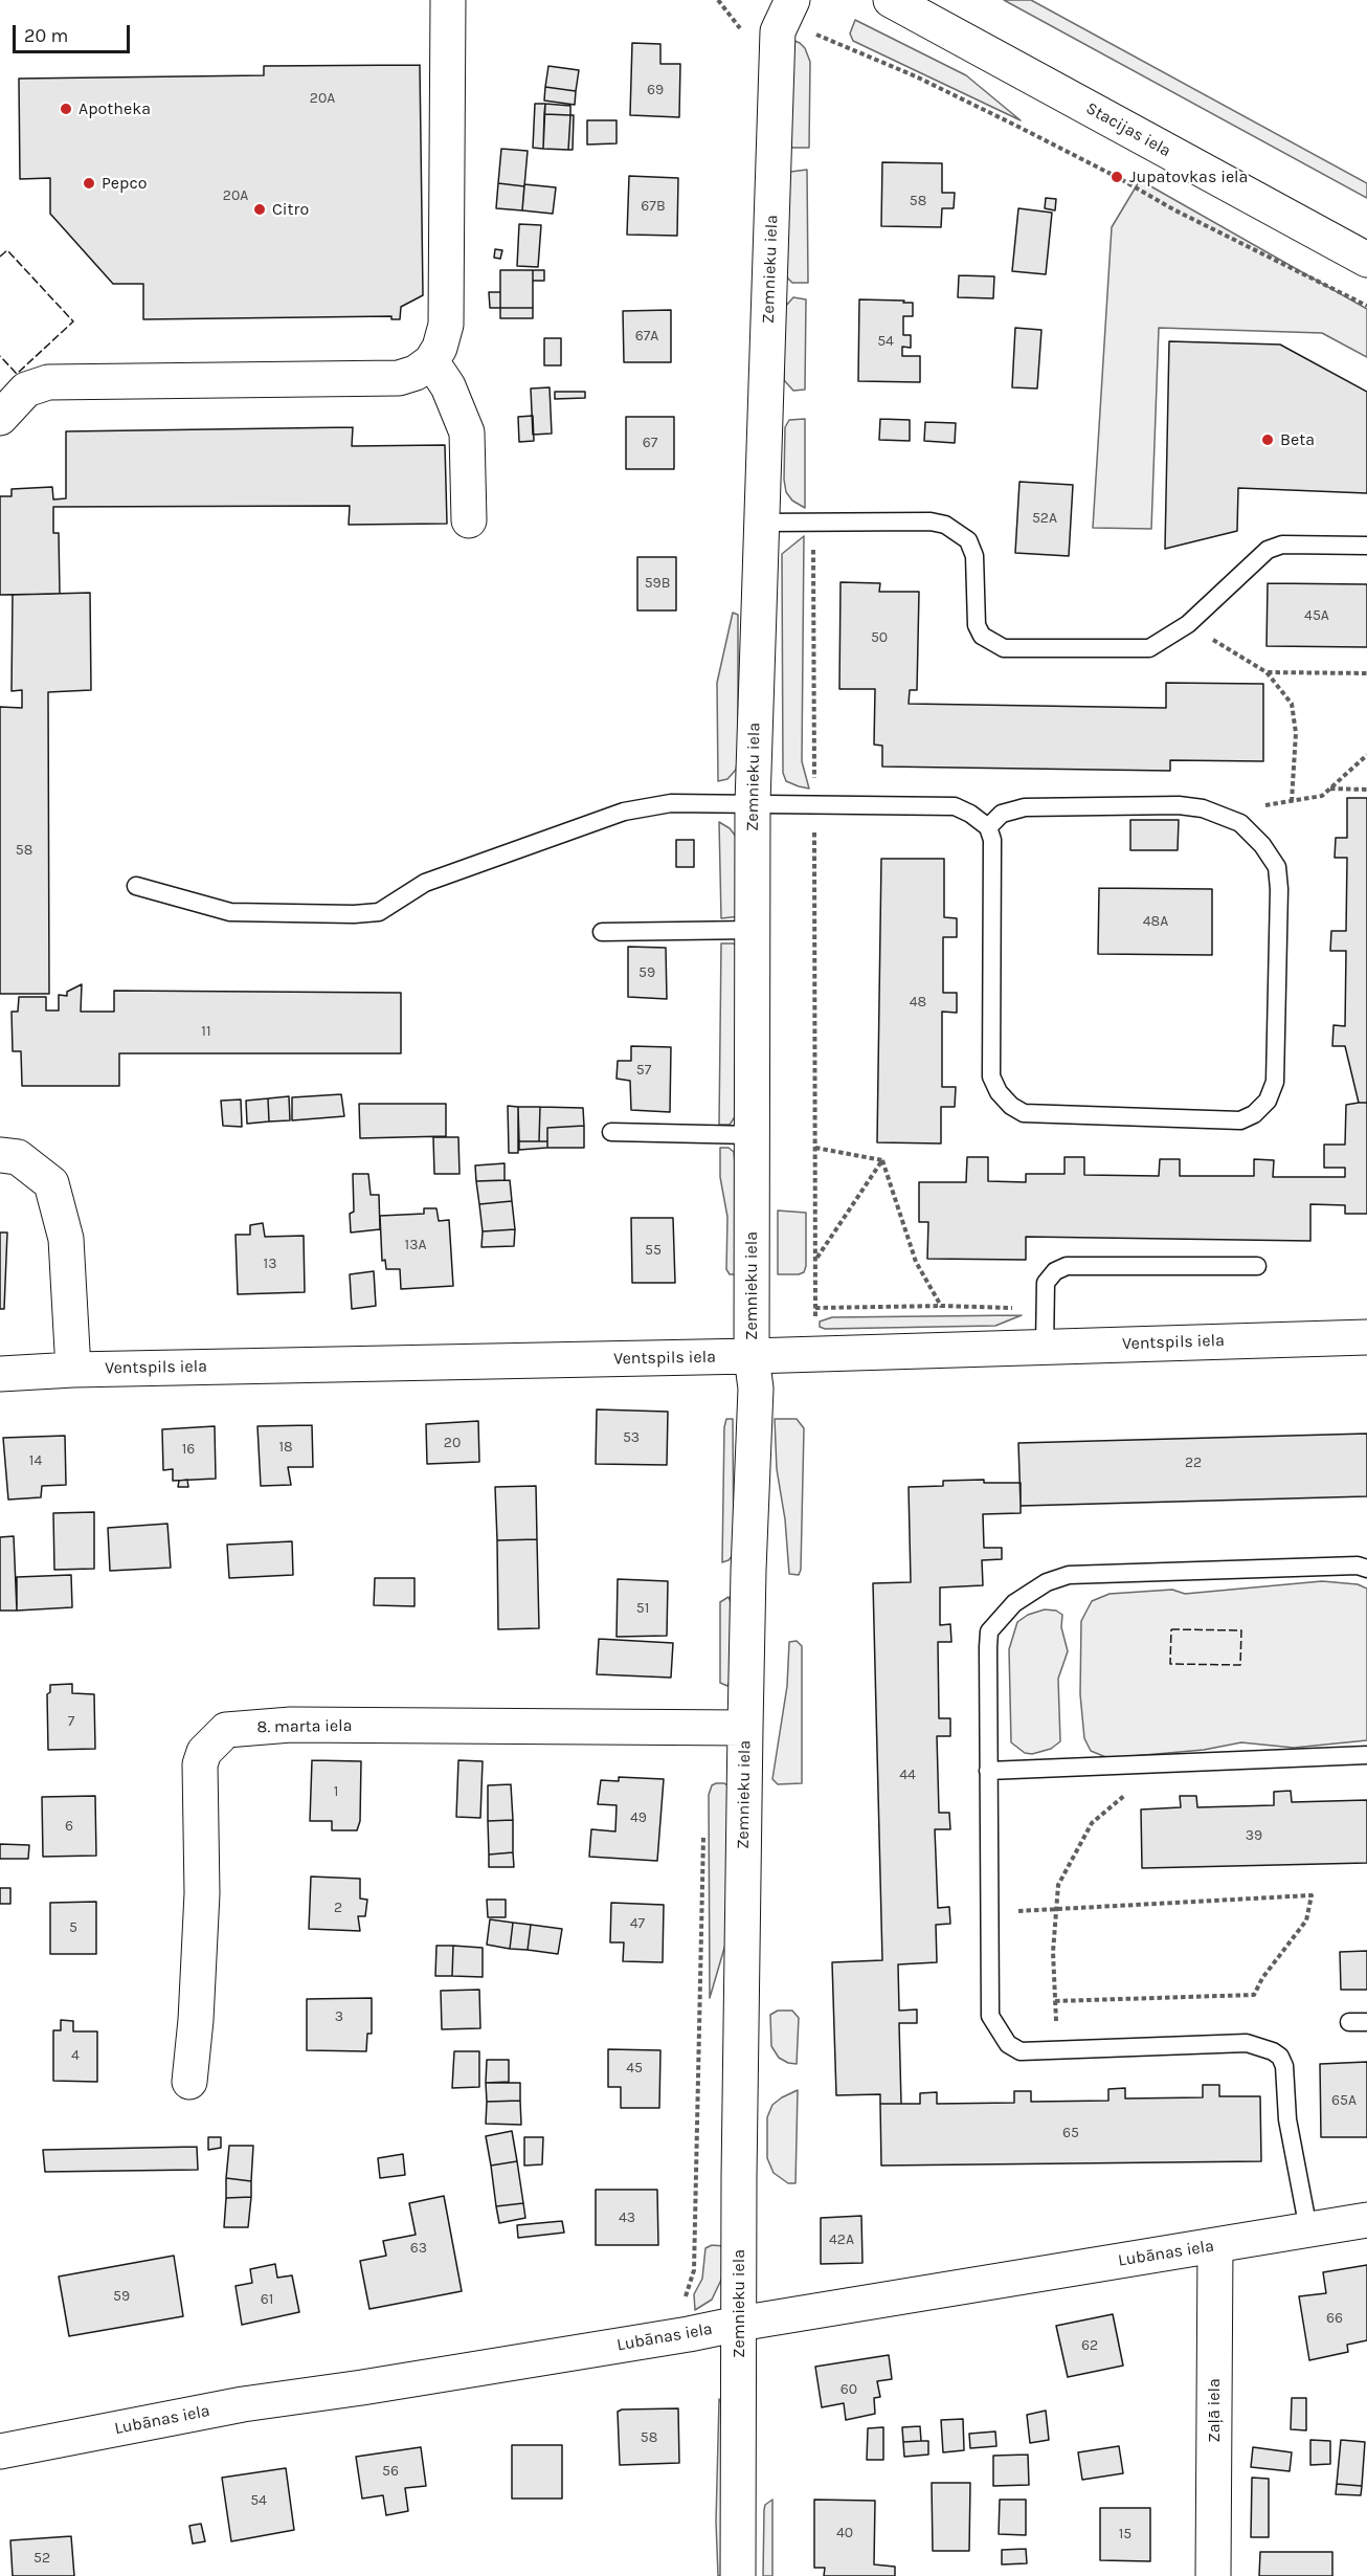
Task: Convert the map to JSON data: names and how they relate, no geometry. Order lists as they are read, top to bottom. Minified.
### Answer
{"streets":{"street":["Stacijas iela","Zemnieku iela","Ventspils iela","8. marta iela","Lubānas iela","Zaļā iela"]},"crossings":[["Zemnieku iela","Ventspils iela"],["Zemnieku iela","8. marta iela"],["Zemnieku iela","Lubānas iela"],["Lubānas iela","Zaļā iela"]],"places":["Apotheka","Jupatovkas iela","Pepco","Citro","Beta"],"house_numbers":["69","20A","20A","58","67B","67A","54","67","52A","59B","45A","50","58","48A","59","48","11","57","13A","55","13","53","20","18","16","14","22","51","7","44","1","49","6","39","2","47","5","3","4","45","65A","65","43","42A","63","59","61","66","62","60","58","56","54","40","15","52"],"scale_bar":"20 m"}
